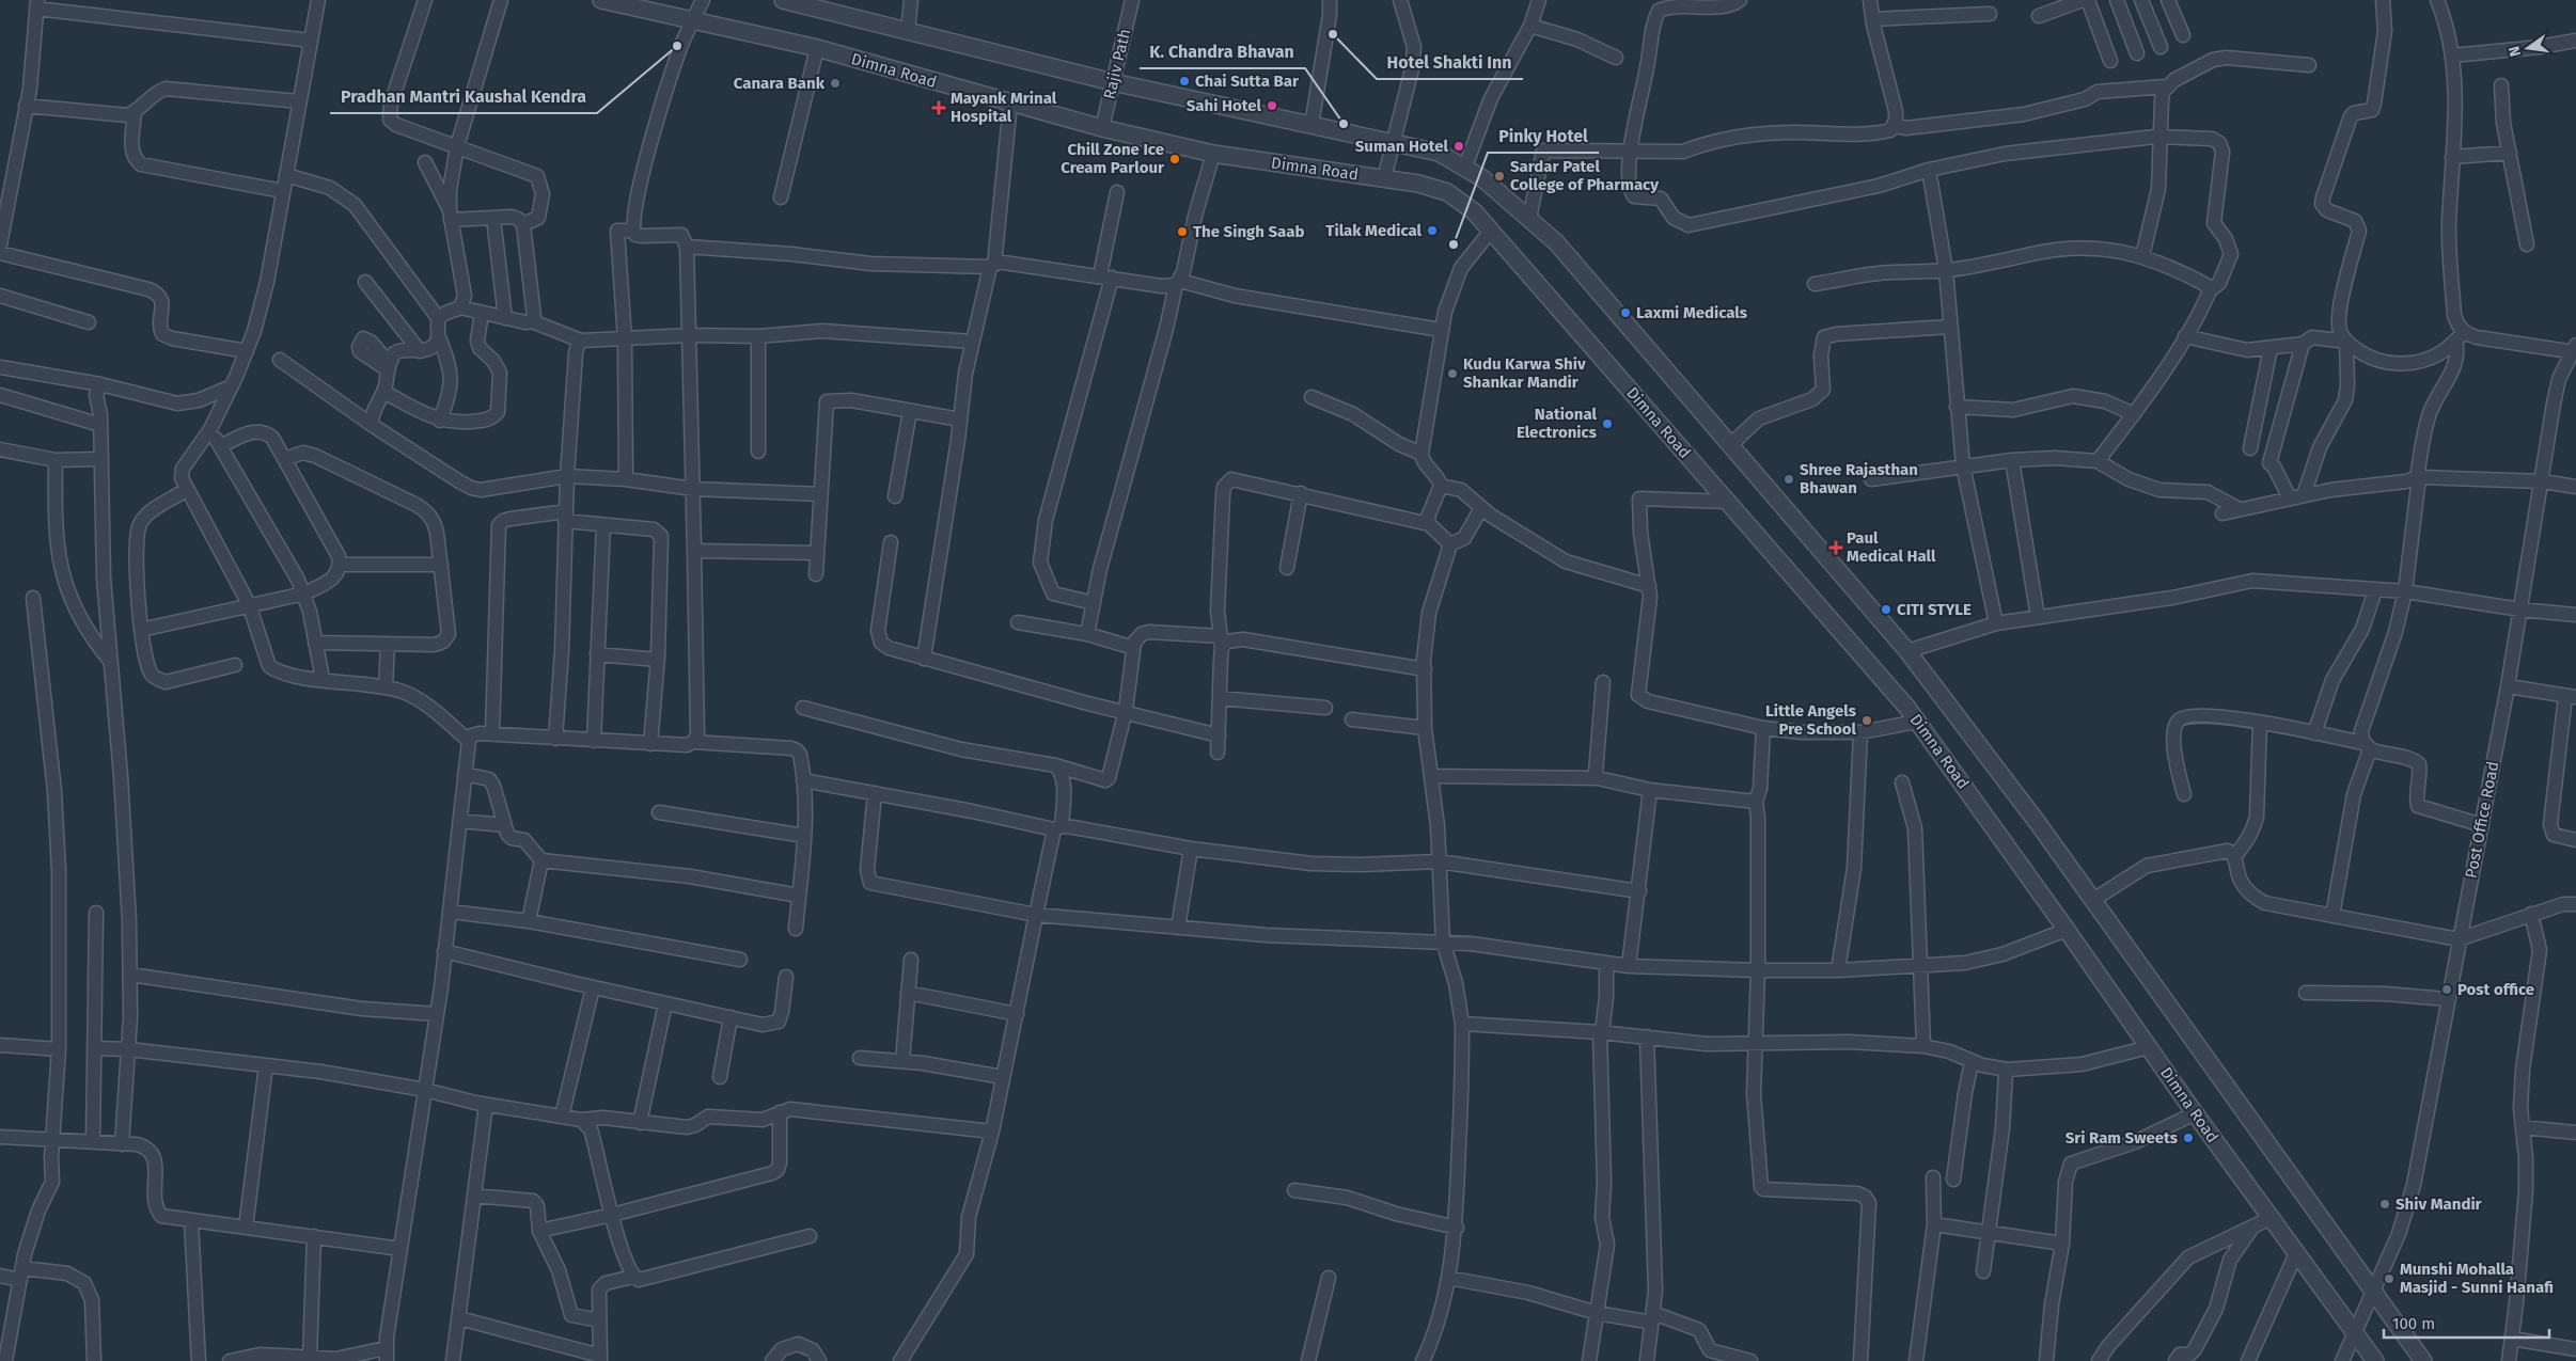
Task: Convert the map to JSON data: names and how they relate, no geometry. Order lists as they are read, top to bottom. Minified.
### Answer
{"streets":{"street":["Rajiv Path","Dimna Road","Post Office Road"]},"crossings":[["Rajiv Path","Dimna Road"],["Dimna Road","Post Office Road"]],"places":{"other":["Hotel Shakti Inn","Pradhan Mantri Kaushal Kendra","Chai Sutta Bar","Canara Bank","Sahi Hotel","K. Chandra Bhavan","Suman Hotel","Chill Zone Ice Cream Parlour","Sardar Patel College of Pharmacy","Tilak Medical","The Singh Saab","Pinky Hotel","Laxmi Medicals","Kudu Karwa Shiv Shankar Mandir","National Electronics","Shree Rajasthan Bhawan","CITI STYLE","Little Angels Pre School","Post office","Sri Ram Sweets","Shiv Mandir","Munshi Mohalla Masjid - Sunni Hanafi"],"health":["Mayank Mrinal Hospital","Paul Medical Hall"]},"scale_bar":"100 m","north":"left"}
